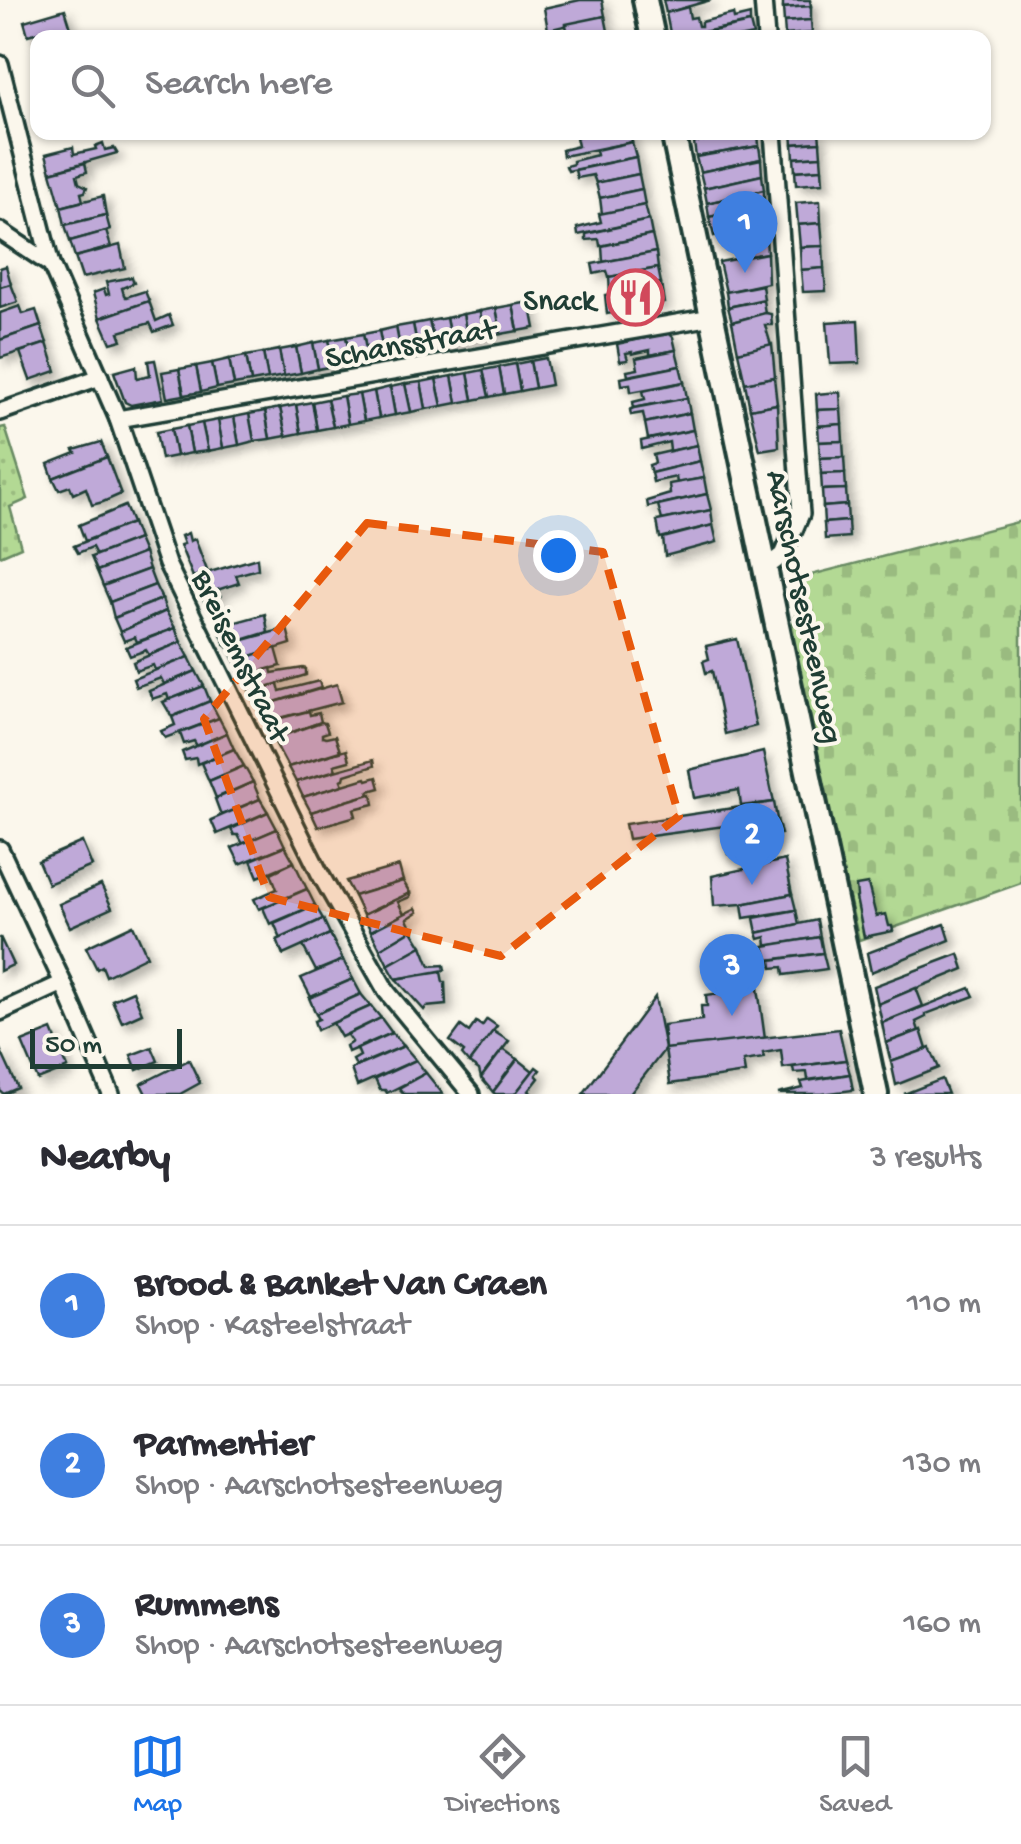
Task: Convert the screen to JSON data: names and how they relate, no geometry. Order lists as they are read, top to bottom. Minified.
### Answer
{"streets":{"main road":["Aarschotsesteenweg"],"street":["Schansstraat","Breisemstraat"]},"crossings":[["Schansstraat","Aarschotsesteenweg"],["Schansstraat","Breisemstraat"]],"places":{"restaurant":["Snack"]},"scale_bar":"50 m","page":{"search":"Search here","pins":["1","2","3"],"scale":"50 m","heading":["Nearby","3 results"],"list":[{"mark":"1","name":"Brood & Banket Van Craen","note":"Shop · Kasteelstraat","value":"110 m"},{"mark":"2","name":"Parmentier","note":"Shop · Aarschotsesteenweg","value":"130 m"},{"mark":"3","name":"Rummens","note":"Shop · Aarschotsesteenweg","value":"160 m"}],"nav":["Map","Directions","Saved"]}}
